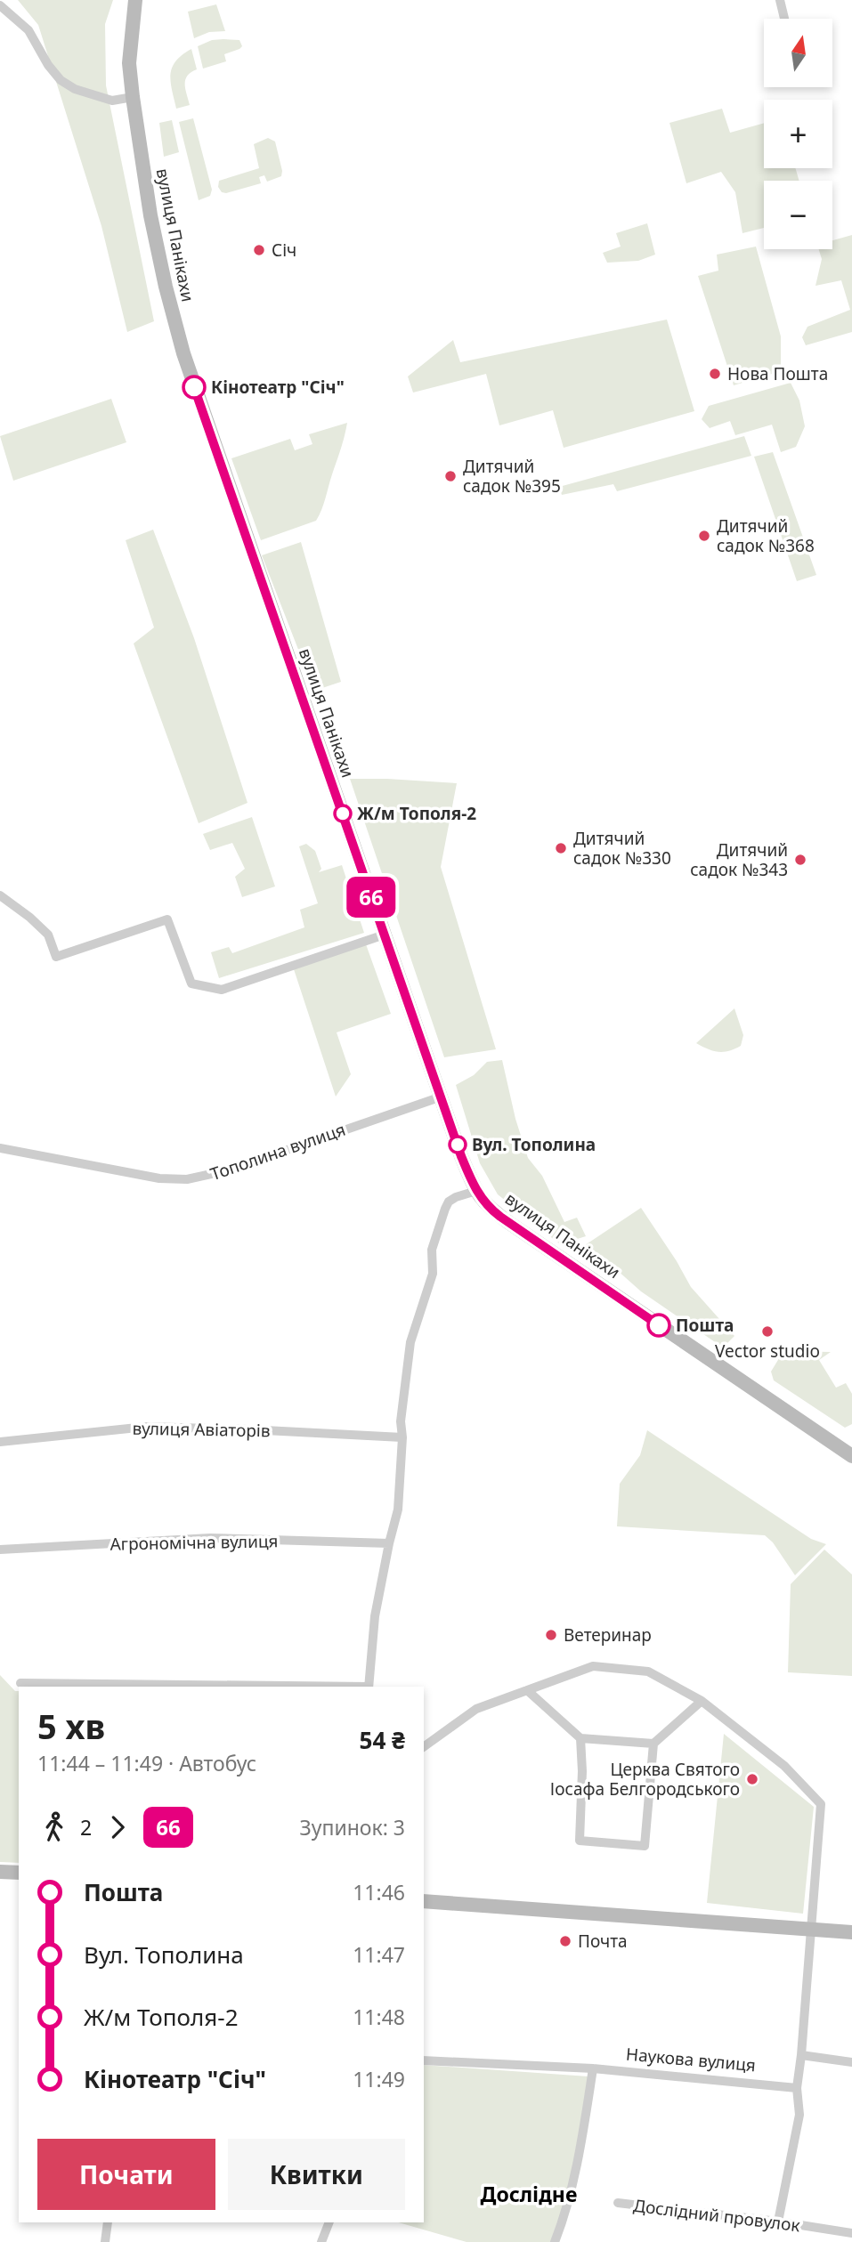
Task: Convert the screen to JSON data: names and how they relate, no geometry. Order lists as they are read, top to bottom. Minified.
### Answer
{"streets":{"street":["вулиця Панікахи","Тополина вулиця","вулиця Авіаторів","Агрономічна вулиця","Наукова вулиця","Дослідний провулок"]},"crossings":[["вулиця Панікахи","Тополина вулиця"]],"districts":["Дослідне"],"places":["Січ","Нова Пошта","Кінотеатр \"Січ\"","Дитячий садок №395","Дитячий садок №368","Ж/м Тополя-2","Дитячий садок №330","Дитячий садок №343","Вул. Тополина","Пошта","Vector studio","Ветеринар","Церква Святого Іосафа Белгородського","Почта"],"lines":["bus line 66"],"north":"top","page":{"on_map":"66","map_buttons":["+","−"],"heading":["5 хв","11:44 – 11:49 · Автобус","54 ₴"],"legs":["2","66","Зупинок: 3"],"list":[{"name":"Пошта","value":"11:46"},{"name":"Вул. Тополина","value":"11:47"},{"name":"Ж/м Тополя-2","value":"11:48"},{"name":"Кінотеатр \"Січ\"","value":"11:49"}],"buttons":["Почати","Квитки"]}}
